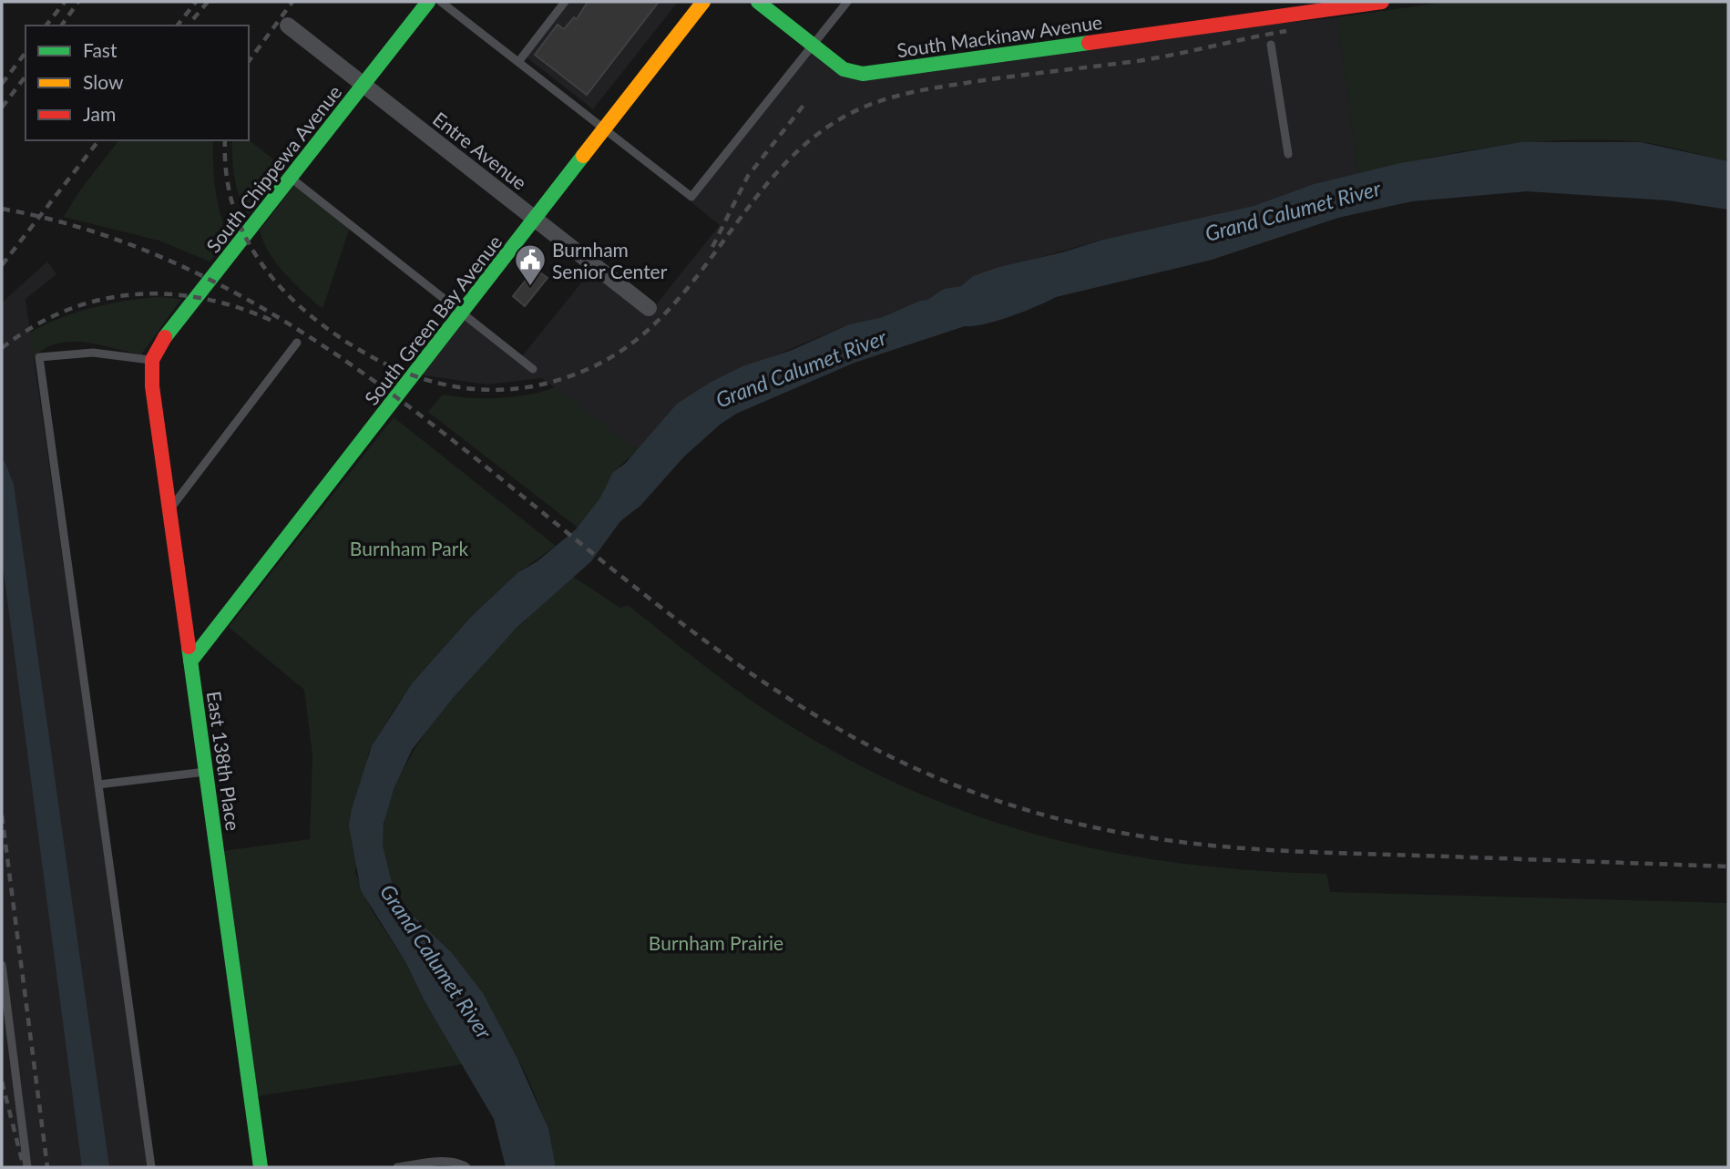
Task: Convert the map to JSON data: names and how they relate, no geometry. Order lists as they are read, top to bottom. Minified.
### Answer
{"streets":{"street":["South Mackinaw Avenue","Entre Avenue","South Chippewa Avenue","South Green Bay Avenue","East 138th Place"]},"crossings":[["Entre Avenue","South Chippewa Avenue"],["Entre Avenue","South Green Bay Avenue"],["South Chippewa Avenue","East 138th Place"],["South Green Bay Avenue","East 138th Place"]],"water":["Grand Calumet River"],"parks":["Burnham Park","Burnham Prairie"],"places":{"public building":["Burnham Senior Center"]},"legend":["Fast","Slow","Jam"]}
